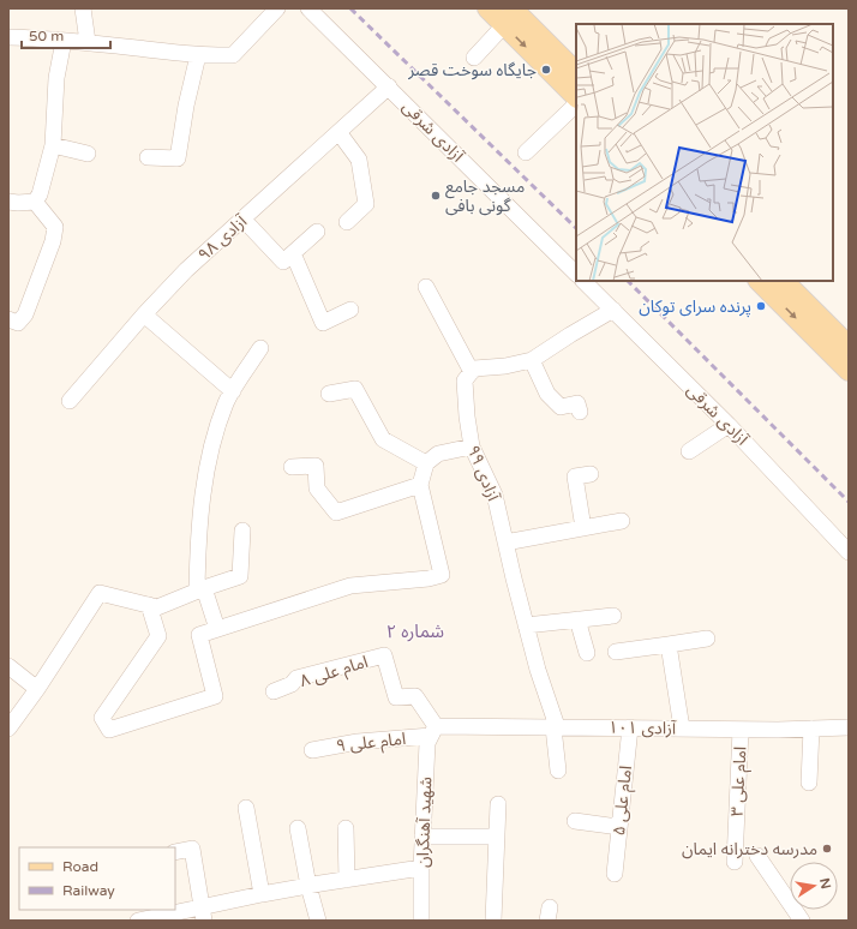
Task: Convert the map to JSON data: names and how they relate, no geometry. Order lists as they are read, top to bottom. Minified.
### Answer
{"streets":{"street":["آزادی شرقی","آزادی ۹۸","آزادی ٩٩","امام علی ۸","آزادی ۱۰۱","امام علی ۹","امام علی ۳","امام علی ۵","شهید آهنگران"]},"crossings":[["آزادی شرقی","آزادی ۹۸"],["آزادی ٩٩","آزادی ۱۰۱"],["امام علی ۸","آزادی ۱۰۱"],["امام علی ۸","امام علی ۹"],["امام علی ۸","شهید آهنگران"],["آزادی ۱۰۱","امام علی ۹"],["آزادی ۱۰۱","امام علی ۳"],["آزادی ۱۰۱","امام علی ۵"],["آزادی ۱۰۱","شهید آهنگران"],["امام علی ۹","شهید آهنگران"]],"districts":["شماره ۲"],"places":["جایگاه سوخت قصر","مسجد جامع گونی بافی","پرنده سرای توکان","مدرسه دخترانه ایمان"],"legend":["Road","Railway"],"scale_bar":"50 m","north":"right"}
